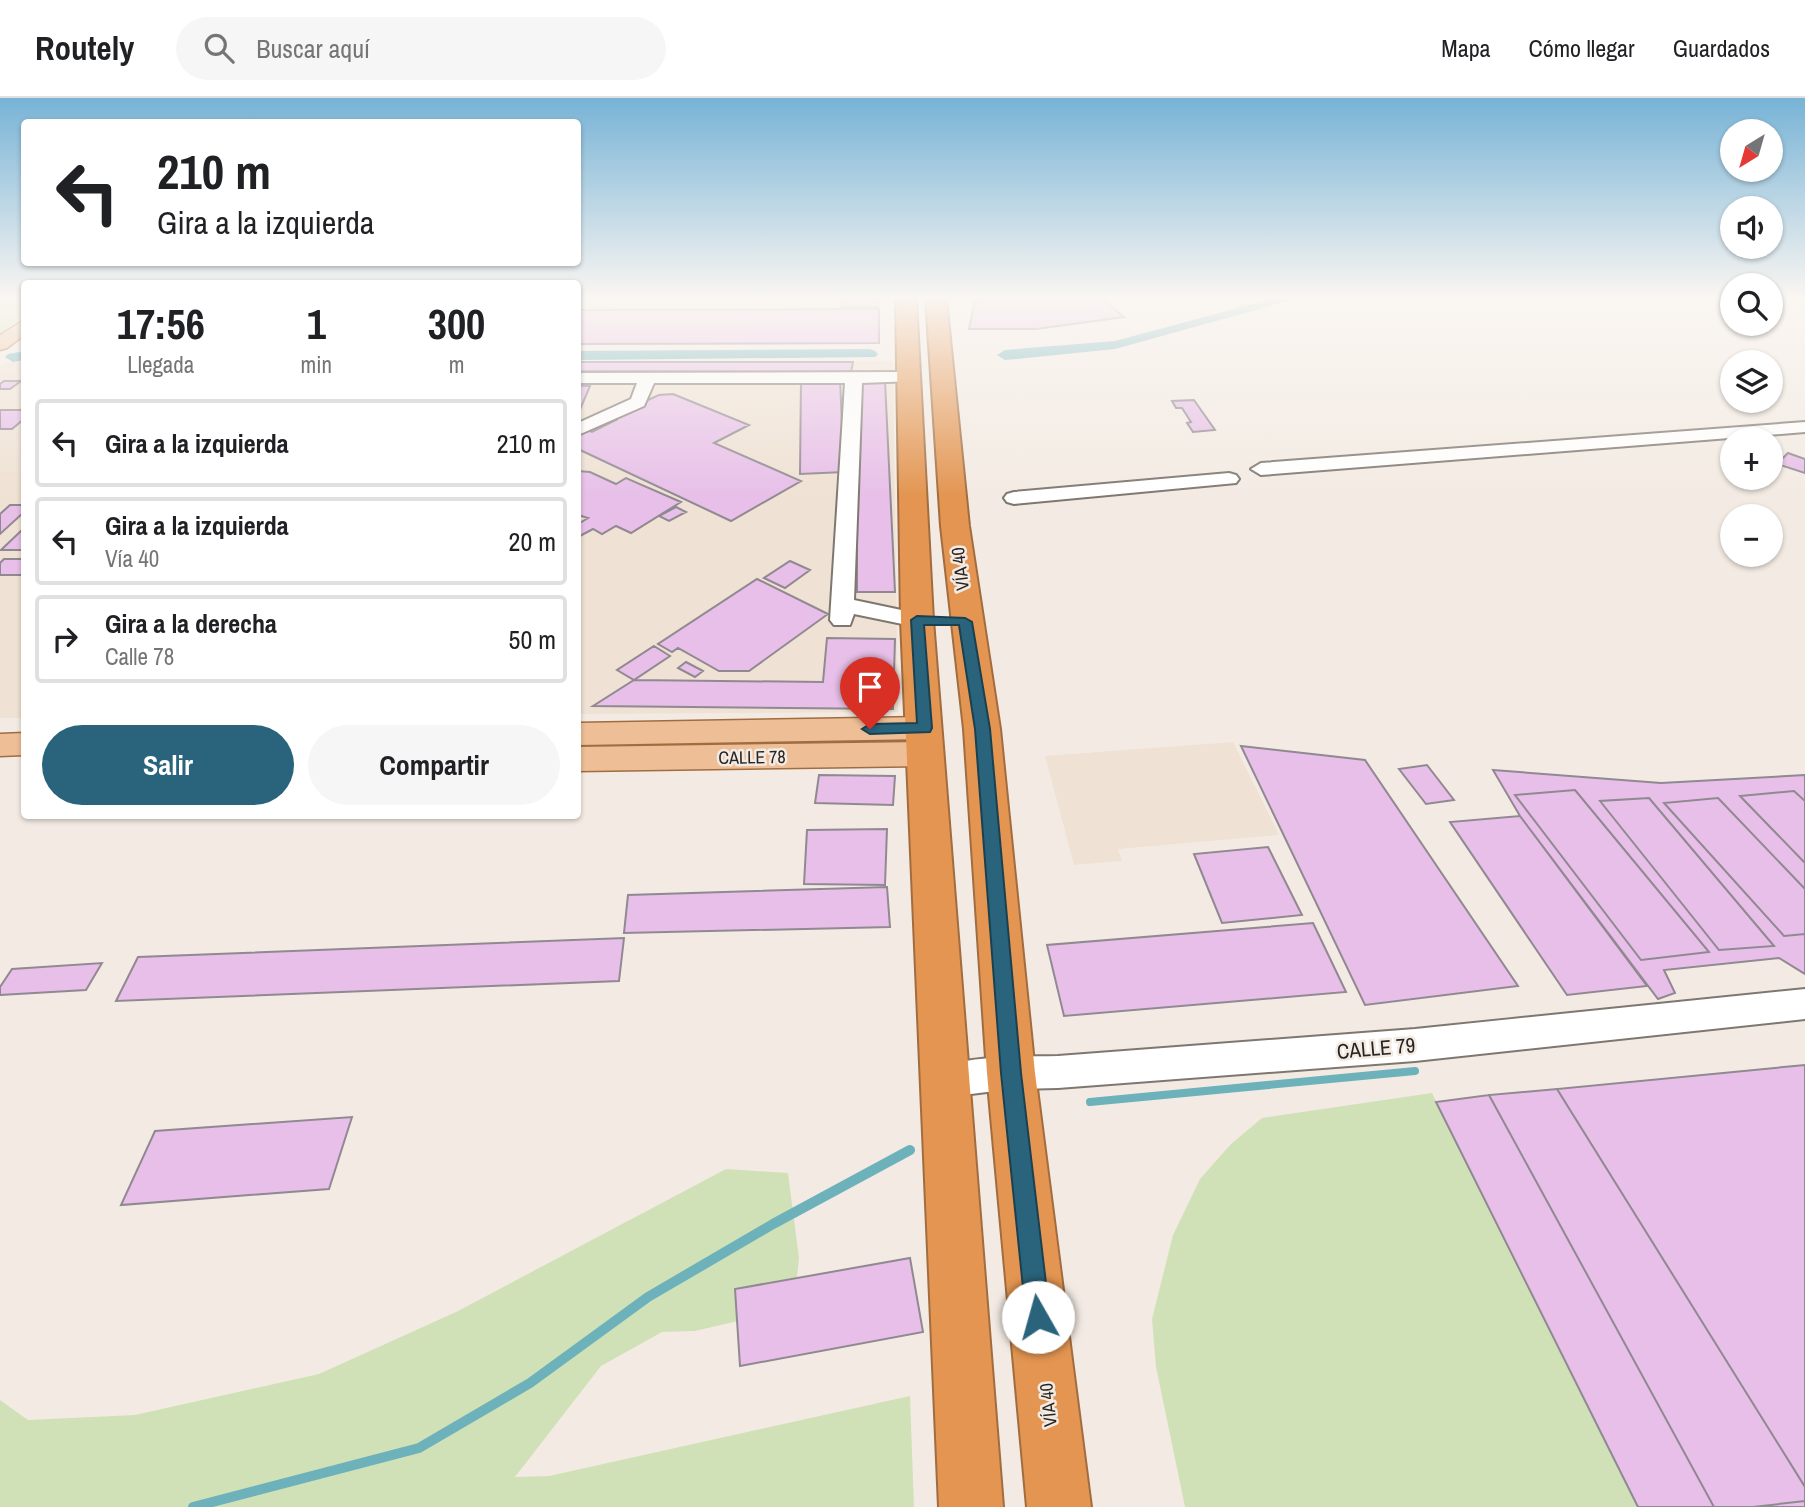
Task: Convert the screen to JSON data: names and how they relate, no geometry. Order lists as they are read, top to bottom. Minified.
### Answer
{"streets":{"highway":["VÍA 40"],"main road":["CALLE 78"],"street":["CALLE 79"]},"crossings":[["VÍA 40","CALLE 79"]],"north":"bottom left","page":{"header":"Routely","search":"Buscar aquí","nav":["Mapa","Cómo llegar","Guardados"],"map_buttons":["+","−"],"turn":["210 m","Gira a la izquierda"],"eta":["17:56","Llegada","1","min","300","m"],"list":[{"name":"Gira a la izquierda","value":"210 m"},{"name":"Gira a la izquierda","note":"Vía 40","value":"20 m"},{"name":"Gira a la derecha","note":"Calle 78","value":"50 m"}],"buttons":["Salir","Compartir"]}}
